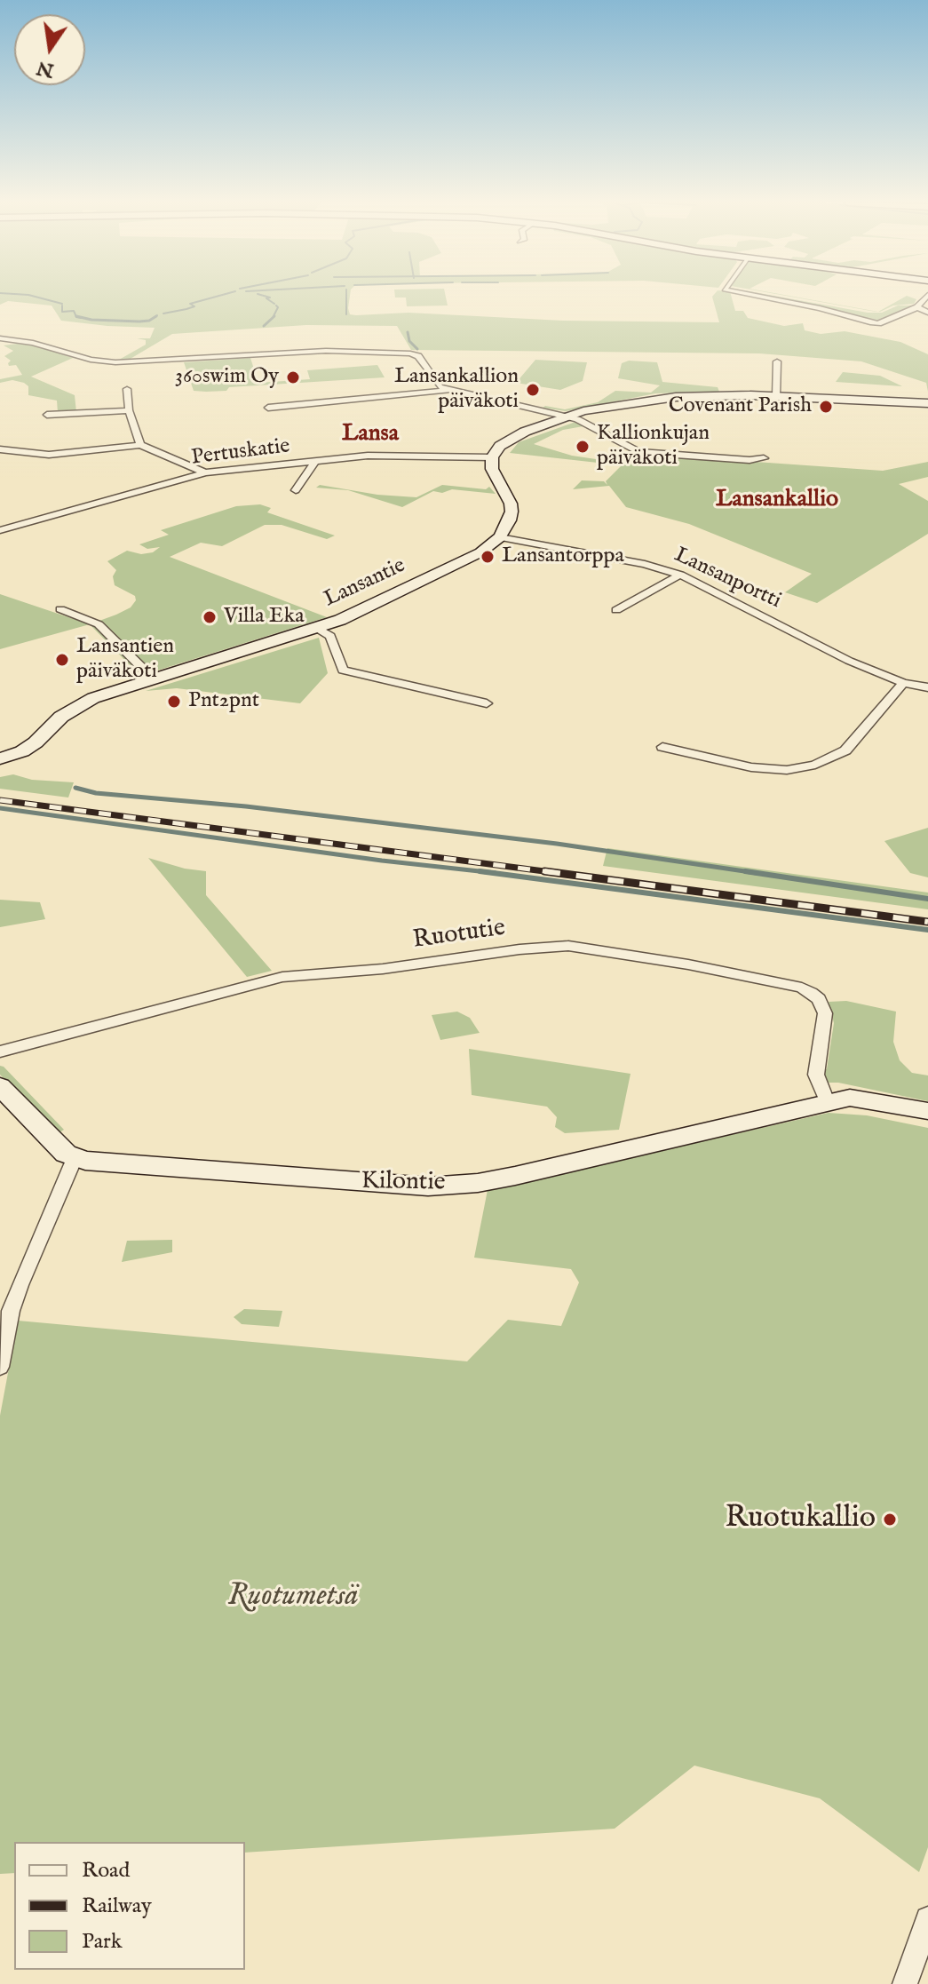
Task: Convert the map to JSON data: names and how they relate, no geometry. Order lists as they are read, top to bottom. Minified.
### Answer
{"streets":{"street":["Pertuskatie","Lansanportti","Lansantie","Ruotutie","Kilontie"]},"crossings":[["Lansanportti","Lansantie"],["Ruotutie","Kilontie"]],"districts":["Lansa","Lansankallio"],"parks":["Ruotumetsä"],"places":["360swim Oy","Lansankallion päiväkoti","Covenant Parish","Kallionkujan päiväkoti","Lansantorppa","Villa Eka","Lansantien päiväkoti","Pnt2pnt","Ruotukallio"],"legend":["Road","Railway","Park"],"north":"bottom"}
